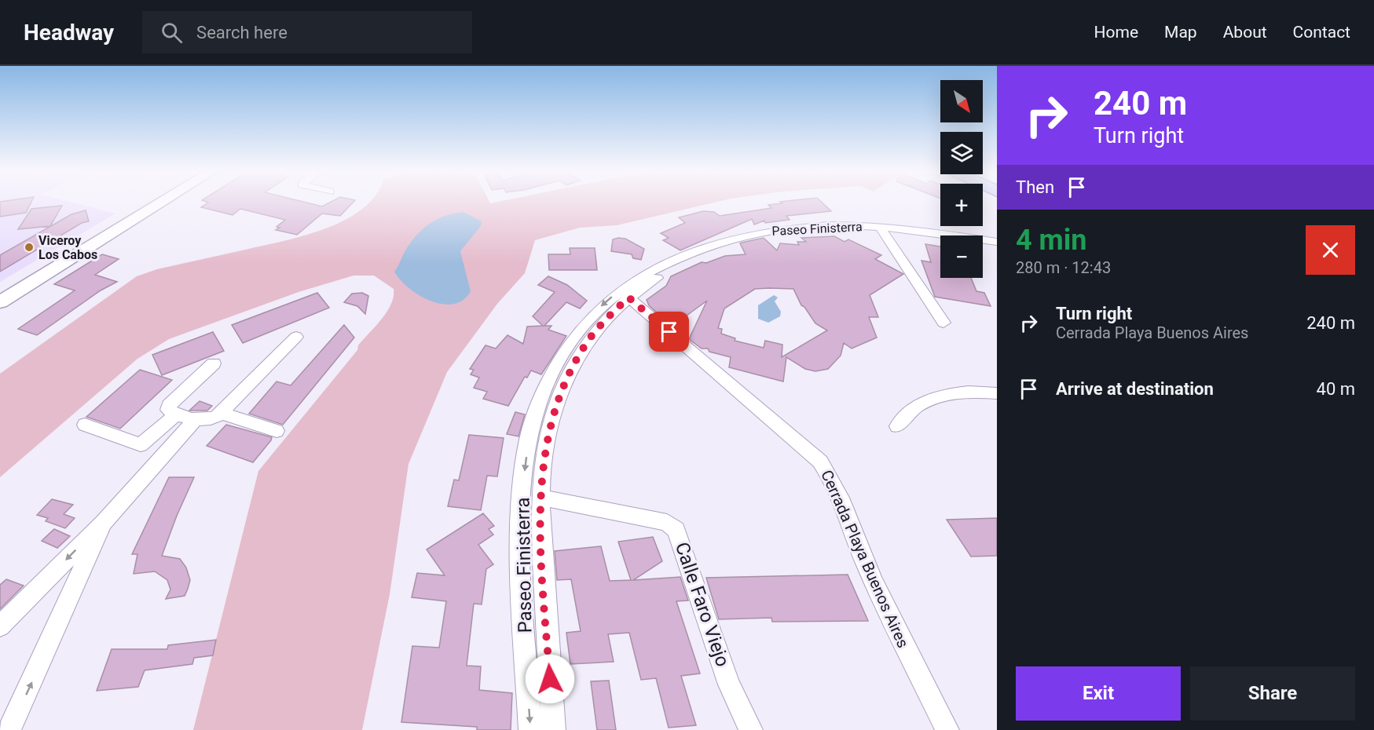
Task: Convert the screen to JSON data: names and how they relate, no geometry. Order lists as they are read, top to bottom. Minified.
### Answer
{"streets":{"street":["Paseo Finisterra","Cerrada Playa Buenos Aires","Calle Faro Viejo"]},"crossings":[["Paseo Finisterra","Cerrada Playa Buenos Aires"],["Paseo Finisterra","Calle Faro Viejo"]],"places":["Viceroy Los Cabos"],"north":"bottom right","page":{"header":"Headway","search":"Search here","nav":["Home","Map","About","Contact"],"turn":["240 m","Turn right"],"map_buttons":["+","−"],"then":"Then","heading":["4 min","280 m · 12:43"],"list":[{"name":"Turn right","note":"Cerrada Playa Buenos Aires","value":"240 m"},{"name":"Arrive at destination","value":"40 m"}],"buttons":["Exit","Share"]}}
